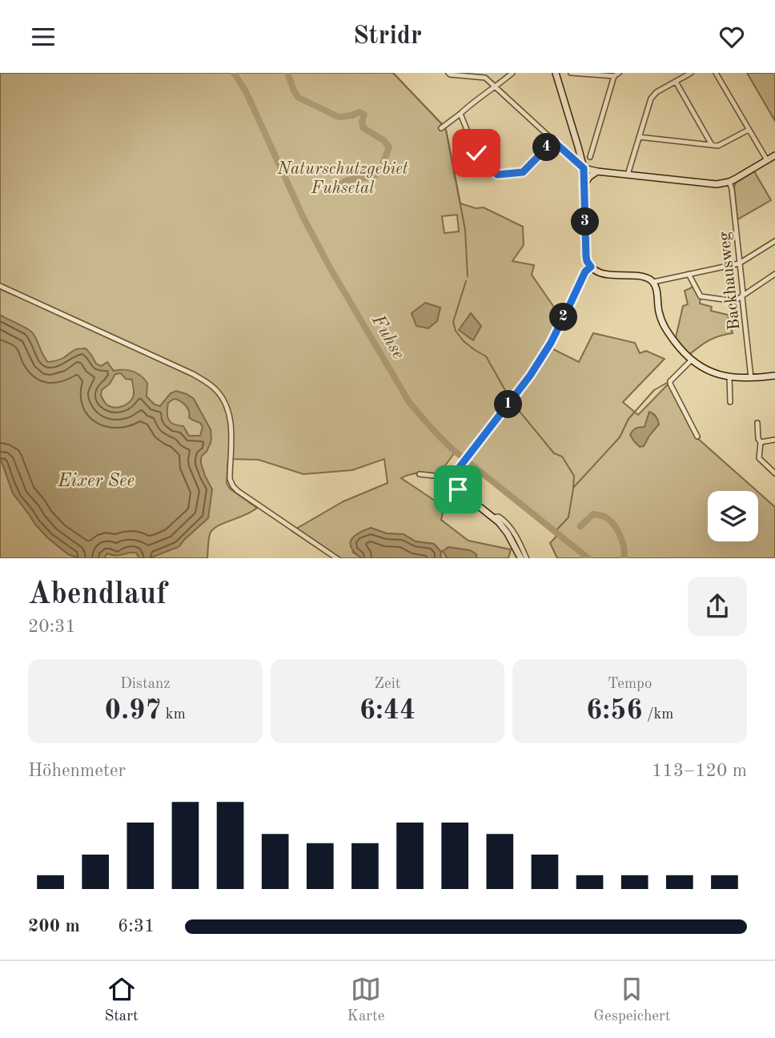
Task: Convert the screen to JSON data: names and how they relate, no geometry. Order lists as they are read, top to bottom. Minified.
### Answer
{"streets":{"street":["Backhausweg"]},"water":["Fuhse","Eixer See"],"parks":["Naturschutzgebiet Fuhsetal"],"page":{"header":"Stridr","pins":["4","3","2","1"],"heading":["Abendlauf","20:31"],"stats":[["Distanz","0.97 km"],["Zeit","6:44"],["Tempo","6:56 /km"]],"chart":["Höhenmeter","113–120 m"],"list":[{"name":"200 m","note":"6:31"}],"tabs":["Start","Karte","Gespeichert"]}}
